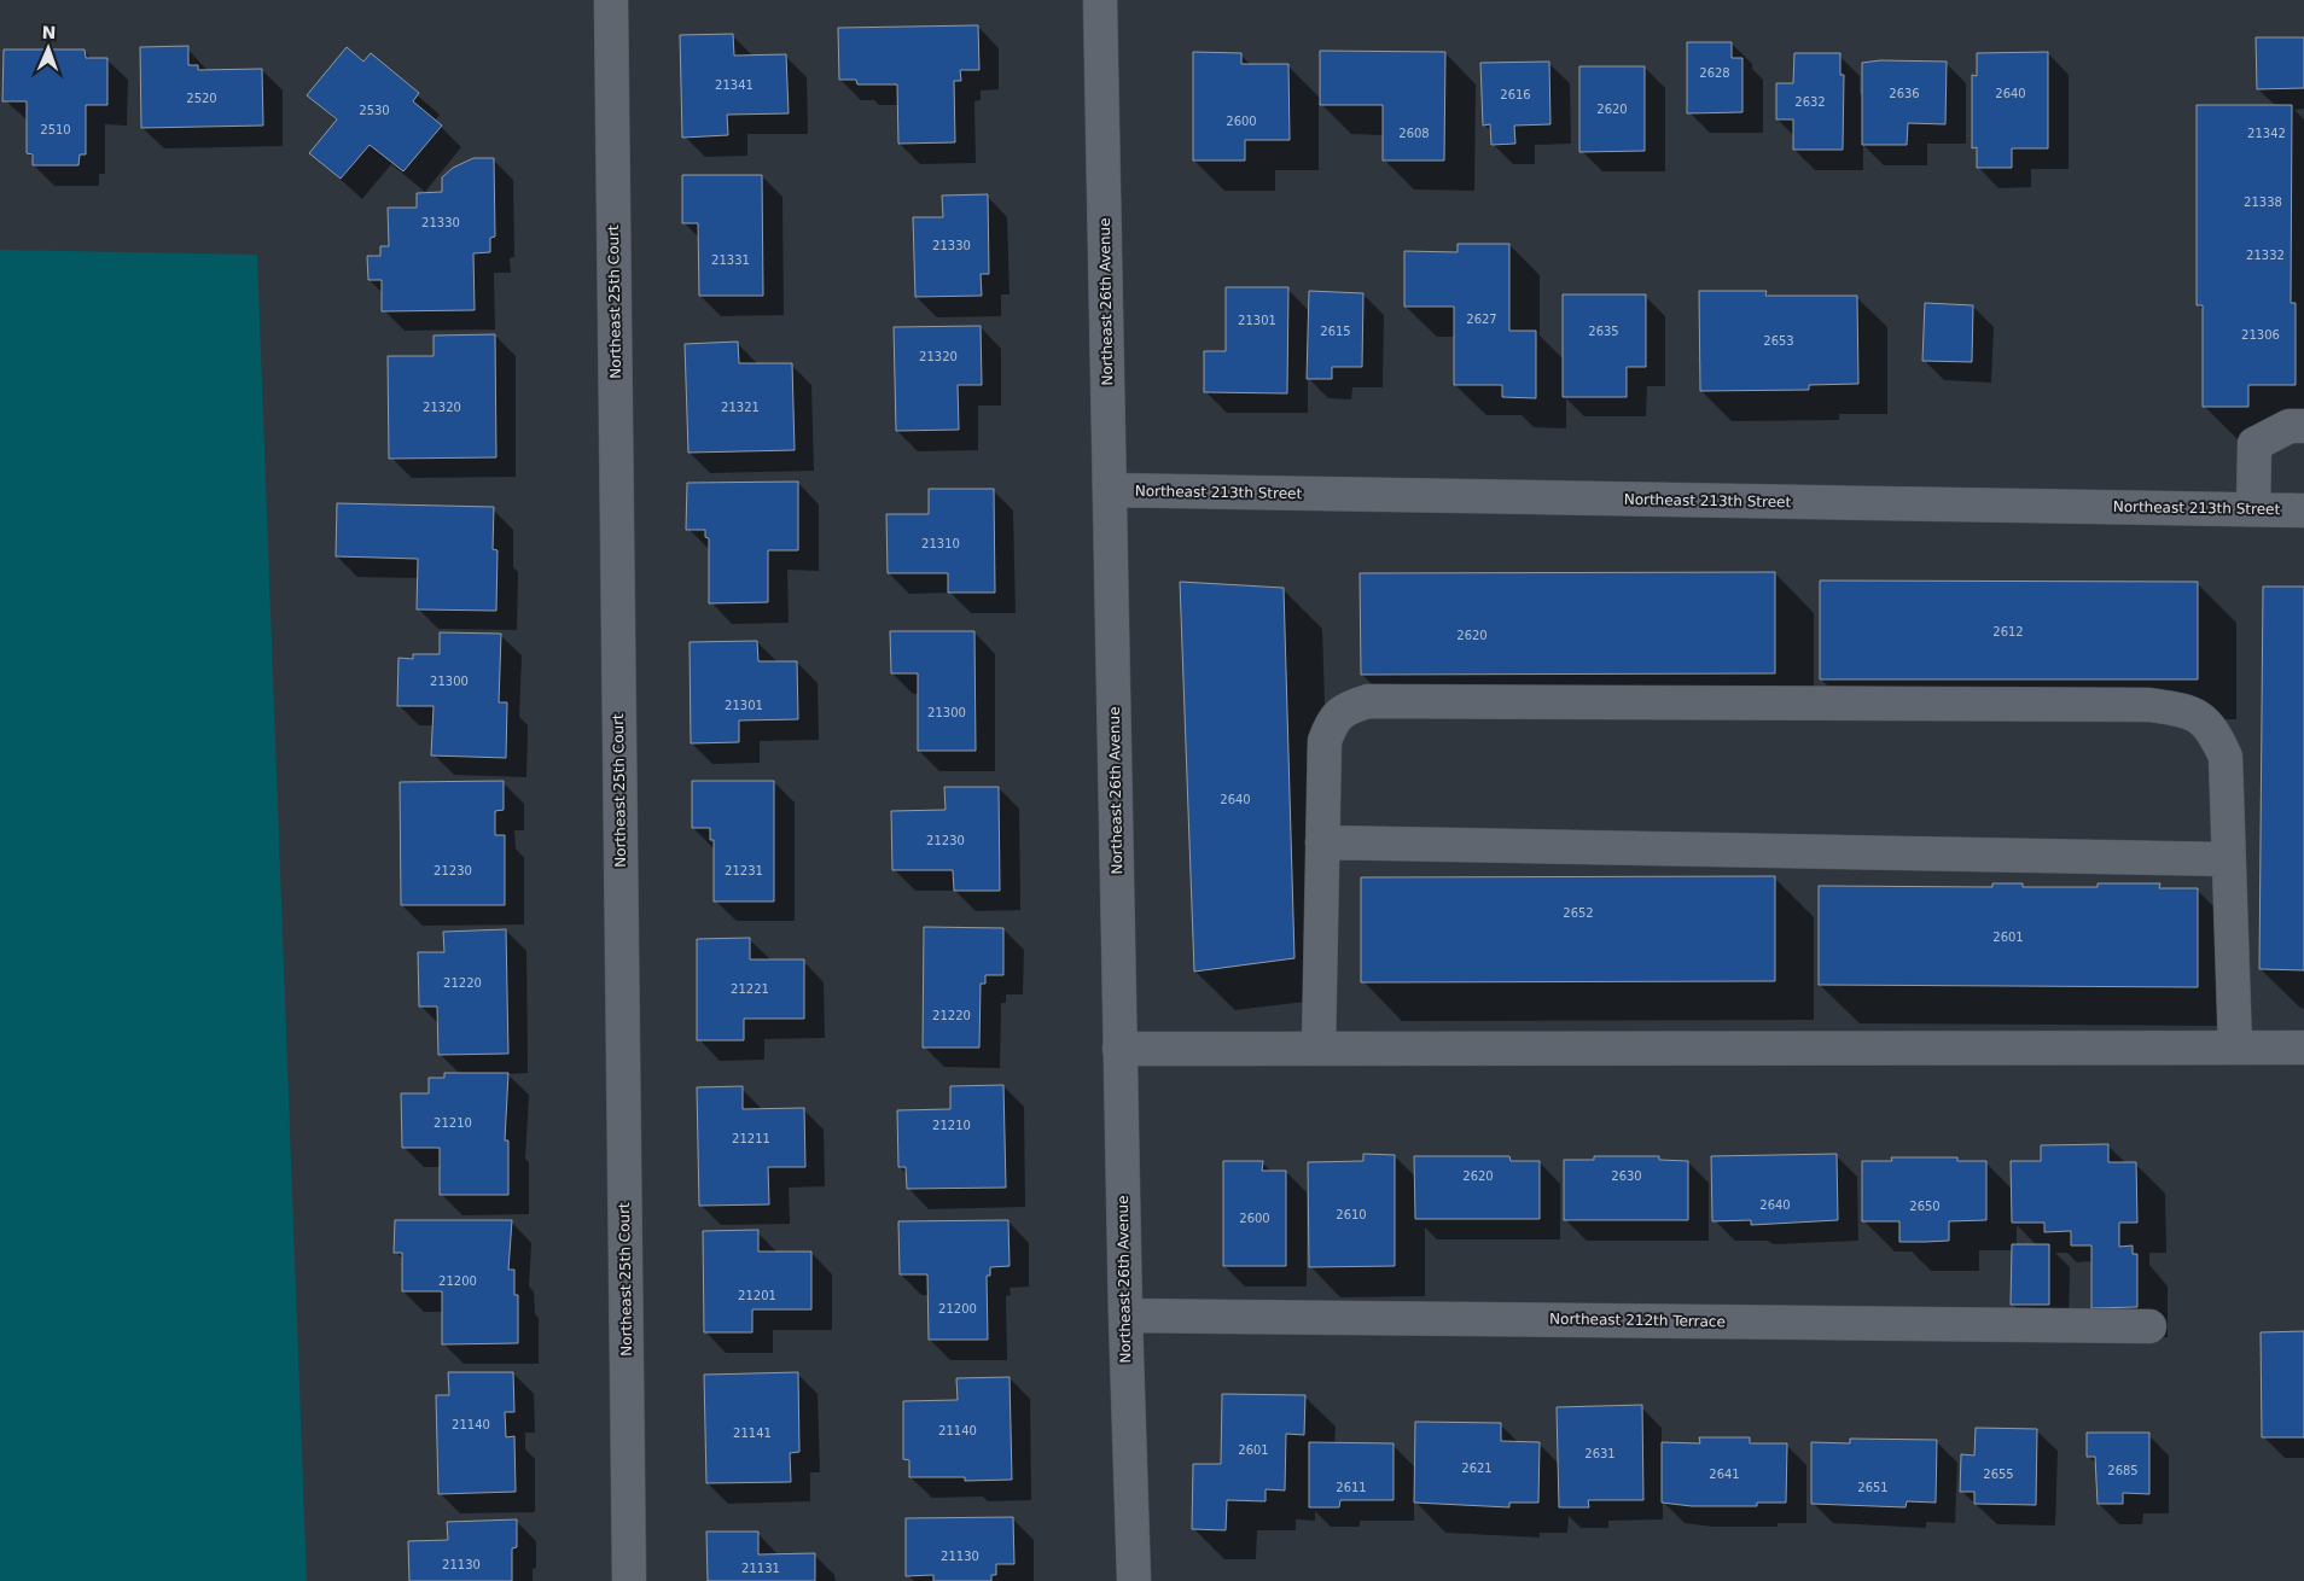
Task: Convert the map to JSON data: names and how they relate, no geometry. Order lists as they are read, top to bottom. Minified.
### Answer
{"streets":{"street":["Northeast 25th Court","Northeast 26th Avenue","Northeast 213th Street","Northeast 212th Terrace"]},"crossings":[["Northeast 26th Avenue","Northeast 213th Street"],["Northeast 26th Avenue","Northeast 212th Terrace"]],"house_numbers":["2628","21341","2636","2640","2616","2520","2632","2620","2530","2600","2510","2608","21342","21338","21330","21330","21332","21331","2627","21301","2615","2635","21306","2653","21320","21320","21321","21310","2612","2620","21300","21301","21300","2640","21230","21230","21231","2652","2601","21220","21221","21220","21210","21210","21211","2620","2630","2640","2650","2610","2600","21200","21201","21200","21140","21140","21141","2601","2631","2621","2685","2641","2655","2611","2651","21130","21130","21131"],"north":"top"}
